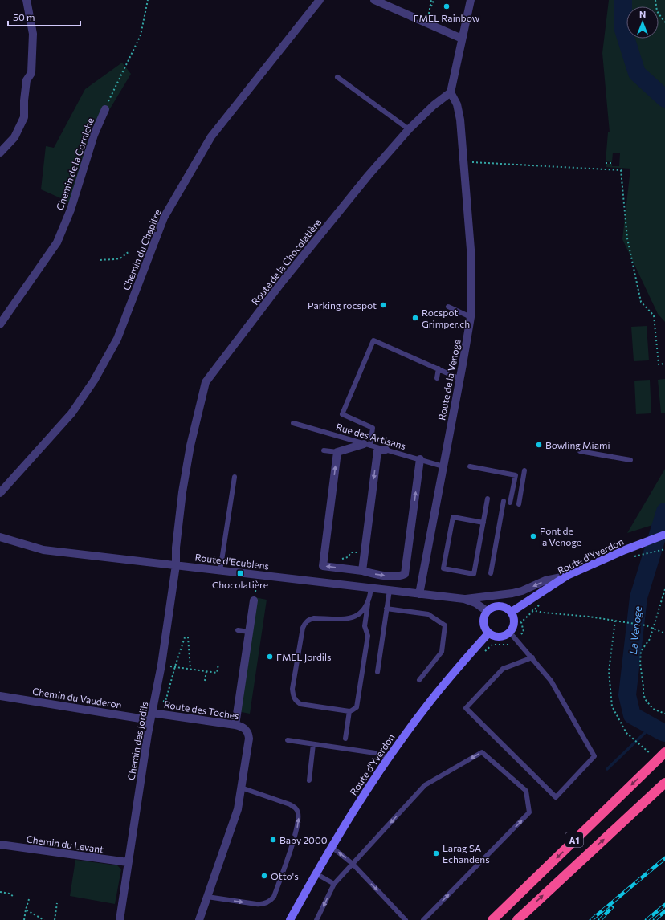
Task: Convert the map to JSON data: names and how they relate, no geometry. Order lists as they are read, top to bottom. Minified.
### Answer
{"streets":{"highway":["A1"],"main road":["Route d'Yverdon"],"street":["Chemin de la Corniche","Chemin du Chapitre","Route de la Chocolatière","Route de la Venoge","Route d'Ecublens","Chemin du Vauderon","Route des Toches","Chemin des Jordils","Chemin du Levant"],"lane":["Rue des Artisans"]},"crossings":[["Route de la Chocolatière","Route de la Venoge"],["Route de la Chocolatière","Route d'Ecublens"],["Route de la Chocolatière","Chemin des Jordils"],["Route de la Venoge","Rue des Artisans"],["Route de la Venoge","Route d'Ecublens"],["Route d'Yverdon","Route d'Ecublens"],["Route d'Ecublens","Chemin des Jordils"],["Chemin du Vauderon","Route des Toches"],["Chemin du Vauderon","Chemin des Jordils"],["Route des Toches","Chemin des Jordils"],["Chemin des Jordils","Chemin du Levant"]],"water":["La Venoge"],"places":{"other":["FMEL Rainbow","Parking rocspot","Rocspot Grimper.ch","Bowling Miami","Pont de la Venoge","FMEL Jordils","Baby 2000","Larag SA Echandens","Otto's"],"transit":["Chocolatière"]},"scale_bar":"50 m","north":"top"}
